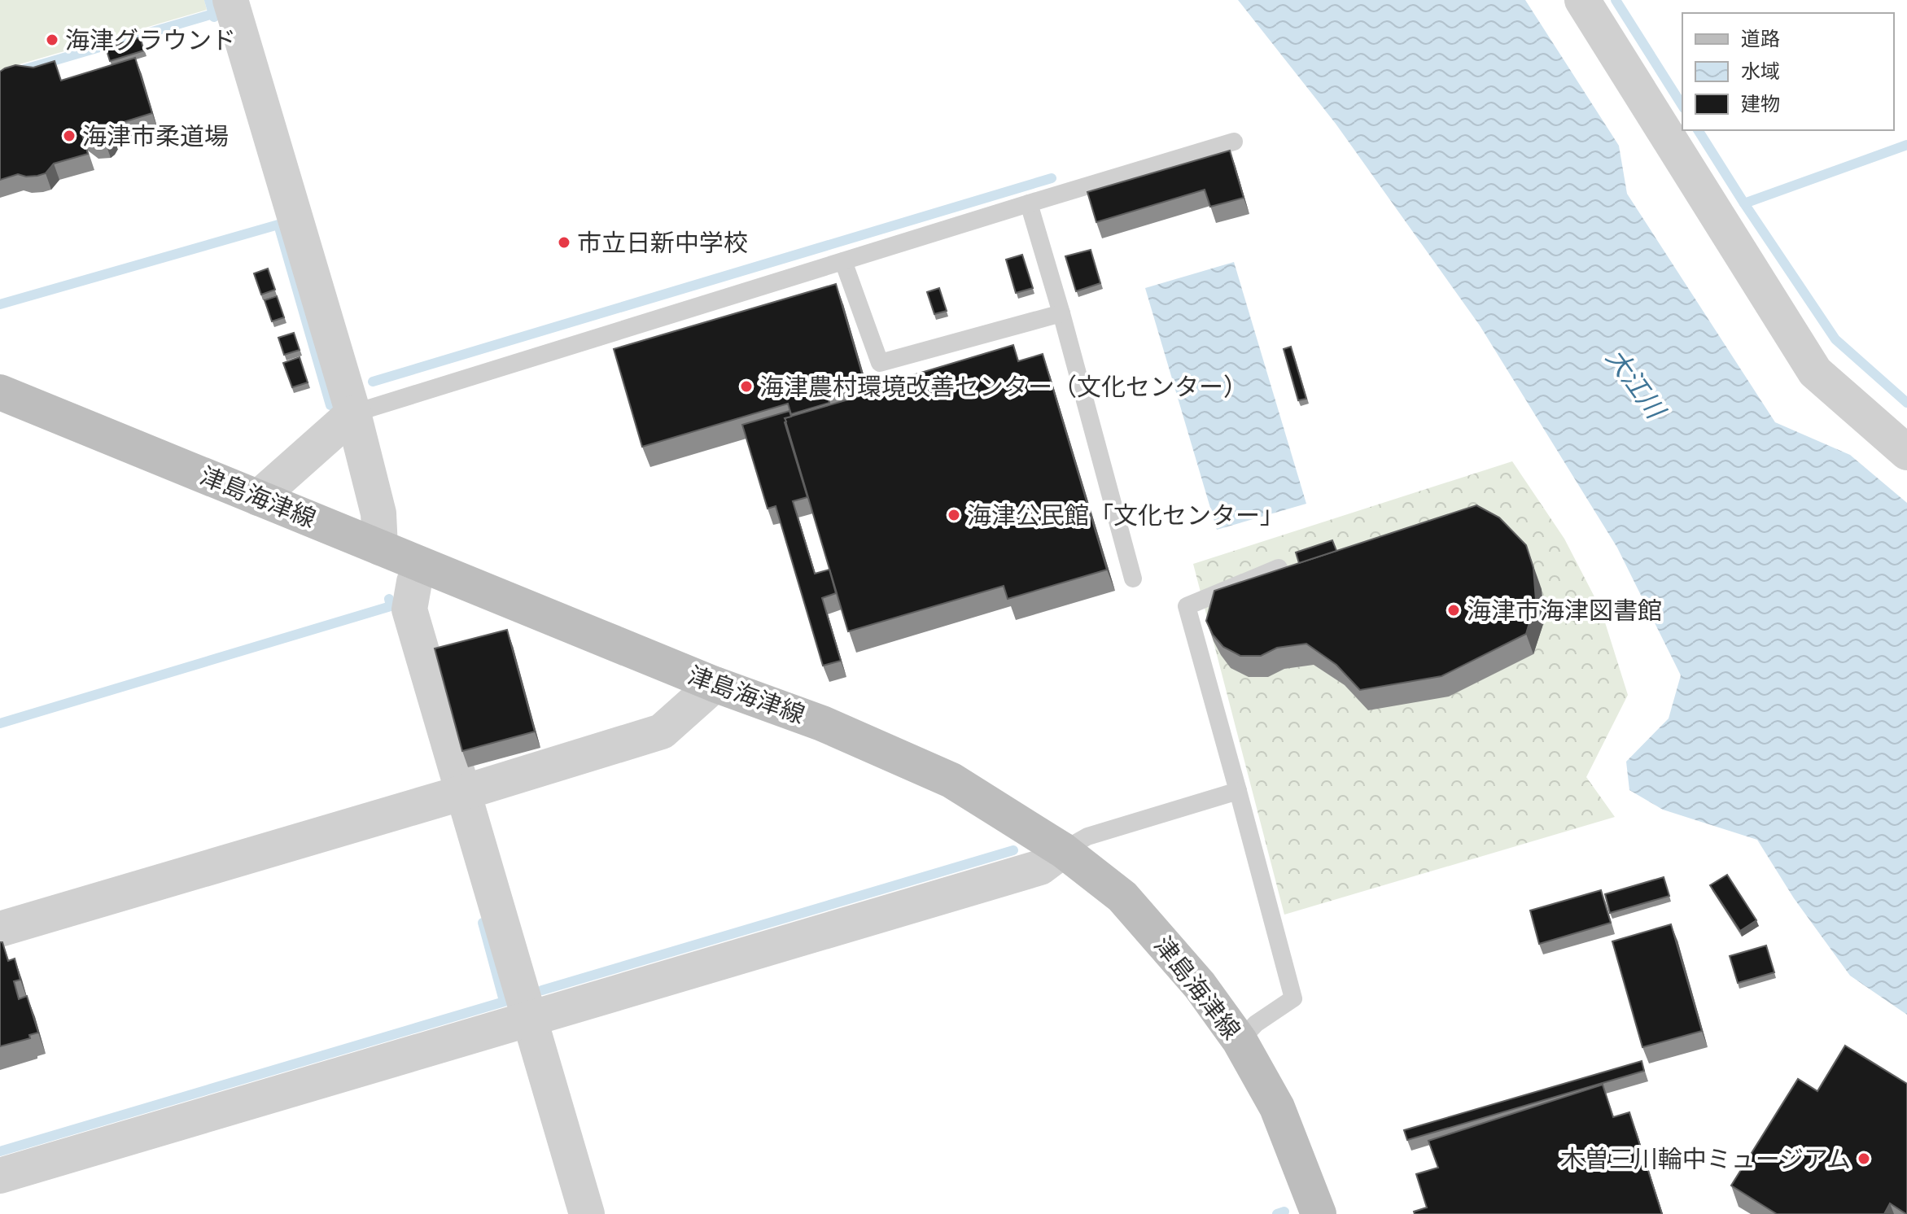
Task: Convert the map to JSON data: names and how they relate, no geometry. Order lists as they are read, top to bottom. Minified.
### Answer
{"streets":{"main road":["津島海津線"]},"water":["大江川"],"places":["海津グラウンド","海津市柔道場","市立日新中学校","海津農村環境改善センター（文化センター）","海津公民館「文化センター」","海津市海津図書館","木曽三川輪中ミュージアム"],"legend":["道路","水域","建物"]}
